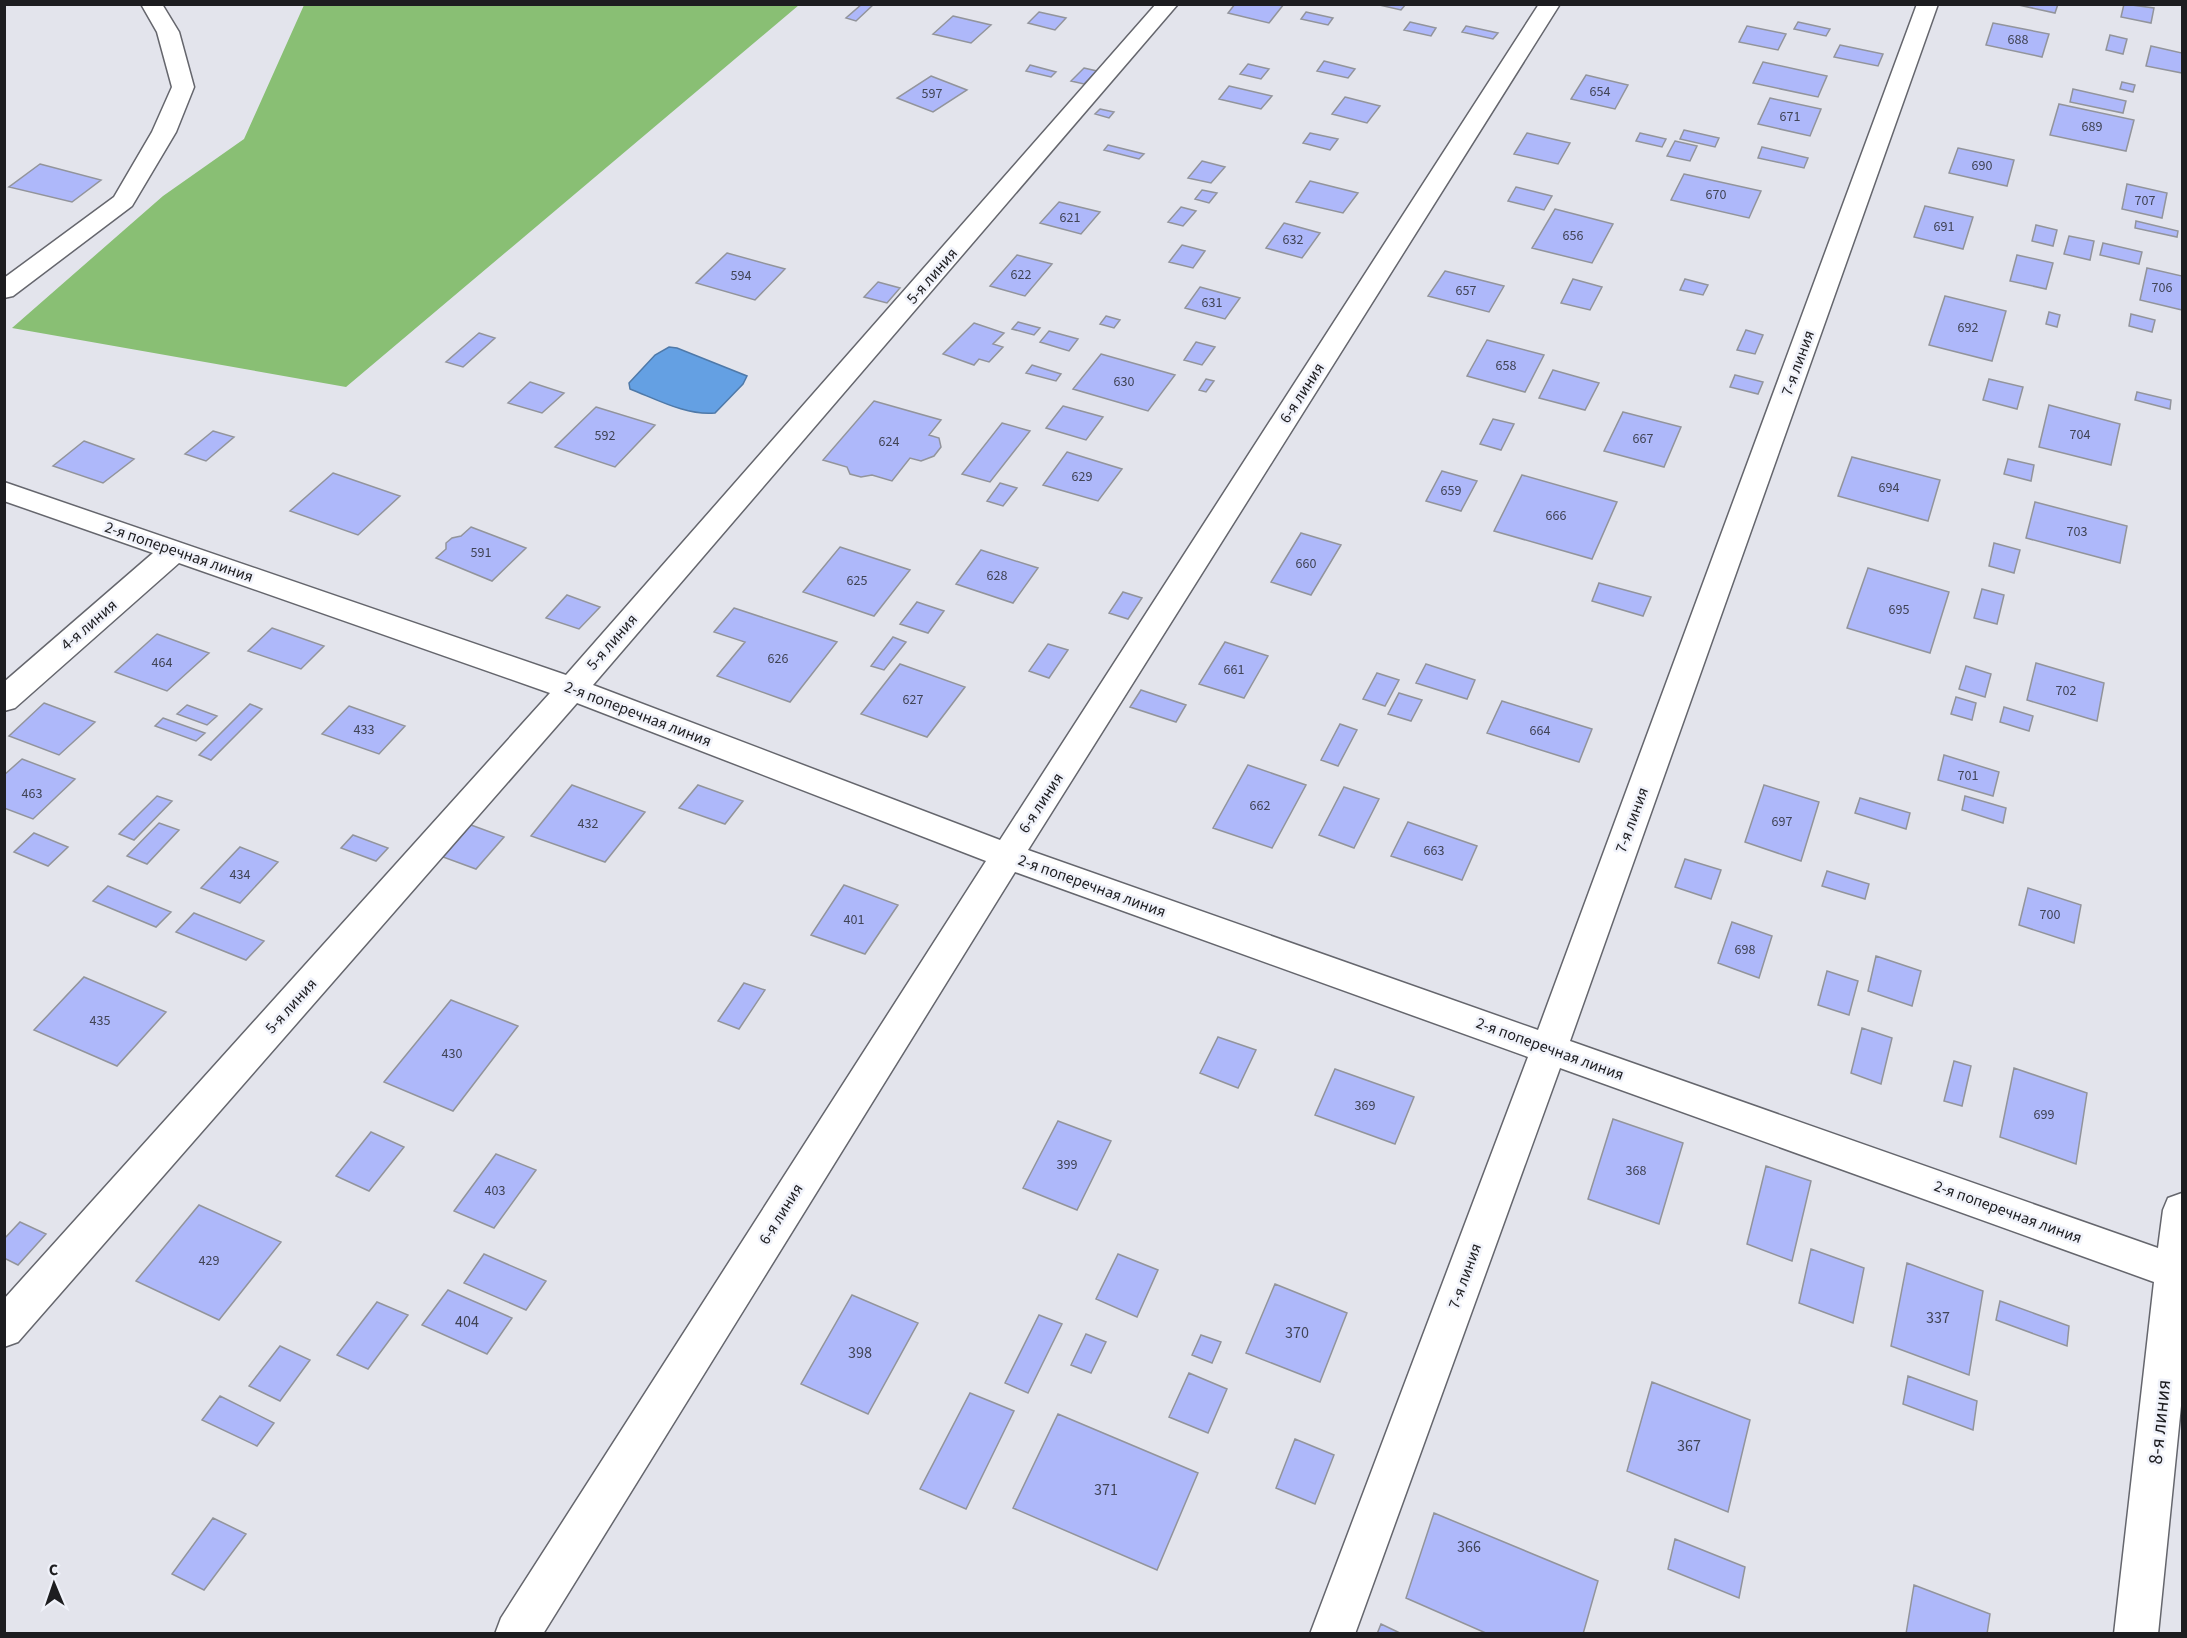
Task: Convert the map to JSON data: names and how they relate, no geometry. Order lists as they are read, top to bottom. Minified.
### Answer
{"streets":{"street":["5-я линия","7-я линия","6-я линия","2-я поперечная линия","4-я линия","8-я линия"]},"crossings":[["5-я линия","2-я поперечная линия"],["7-я линия","2-я поперечная линия"],["6-я линия","2-я поперечная линия"],["2-я поперечная линия","4-я линия"],["2-я поперечная линия","8-я линия"]],"house_numbers":["688","654","597","671","689","690","670","707","621","691","656","632","622","594","706","657","631","692","658","630","704","592","667","624","629","694","659","666","703","591","660","628","625","695","626","464","661","702","627","433","664","701","463","662","697","432","663","434","700","401","698","435","430","369","699","399","368","403","429","337","404","370","398","367","371","366"],"north":"top"}
